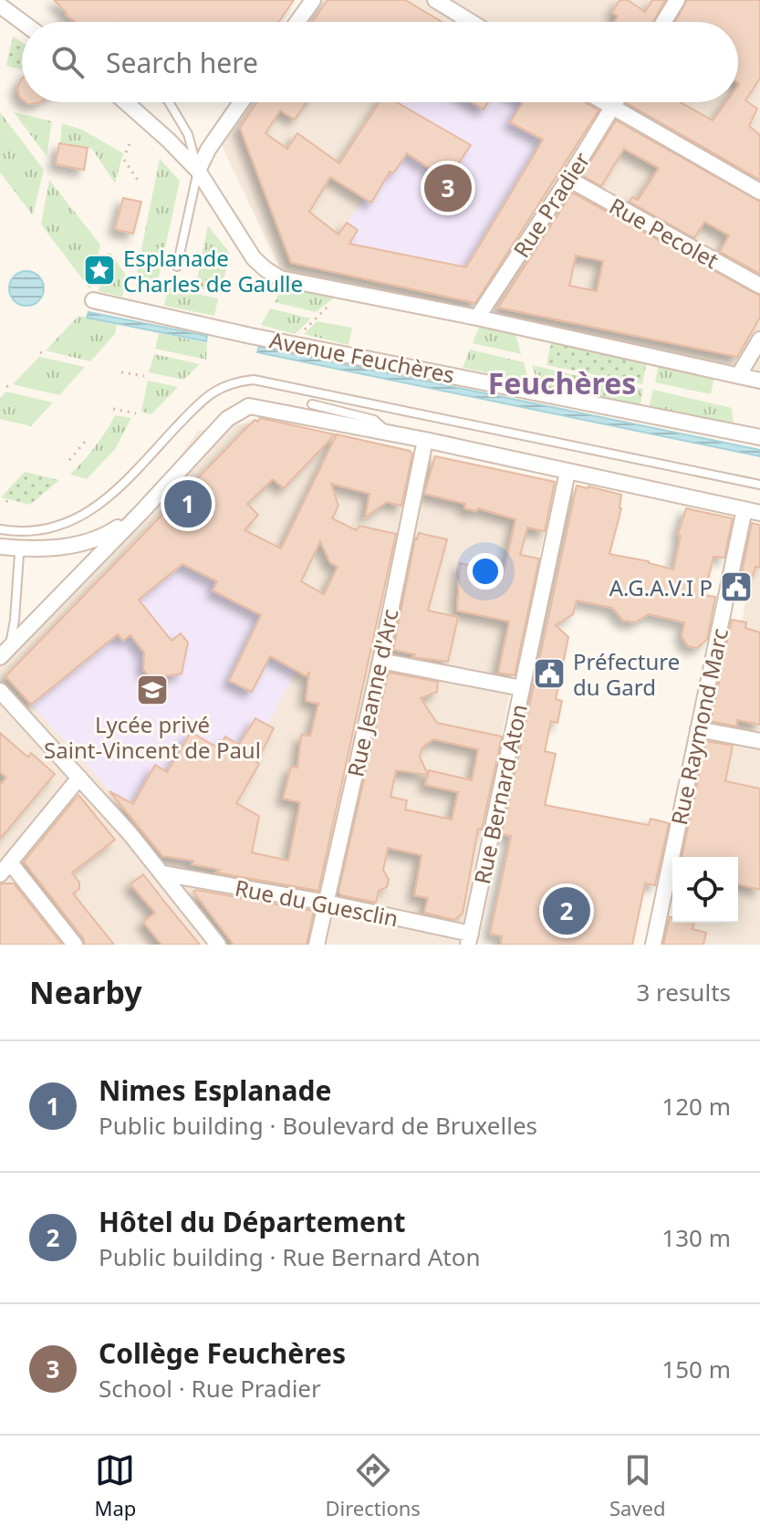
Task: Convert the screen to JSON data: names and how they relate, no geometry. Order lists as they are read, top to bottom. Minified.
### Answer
{"streets":{"street":["Rue Pradier","Rue Pecolet","Avenue Feuchères","Rue Jeanne d'Arc","Rue Raymond Marc","Rue Bernard Aton","Rue du Guesclin"]},"crossings":[["Rue Pradier","Rue Pecolet"],["Rue Jeanne d'Arc","Rue du Guesclin"],["Rue Bernard Aton","Rue du Guesclin"]],"districts":["Feuchères"],"places":{"place":["Esplanade Charles de Gaulle"],"public building":["A.G.A.V.I P","Préfecture du Gard"],"school or university":["Lycée privé Saint-Vincent de Paul"]},"page":{"search":"Search here","pins":["3","1","2"],"heading":["Nearby","3 results"],"list":[{"mark":"1","name":"Nimes Esplanade","note":"Public building · Boulevard de Bruxelles","value":"120 m"},{"mark":"2","name":"Hôtel du Département","note":"Public building · Rue Bernard Aton","value":"130 m"},{"mark":"3","name":"Collège Feuchères","note":"School · Rue Pradier","value":"150 m"}],"nav":["Map","Directions","Saved"]}}
